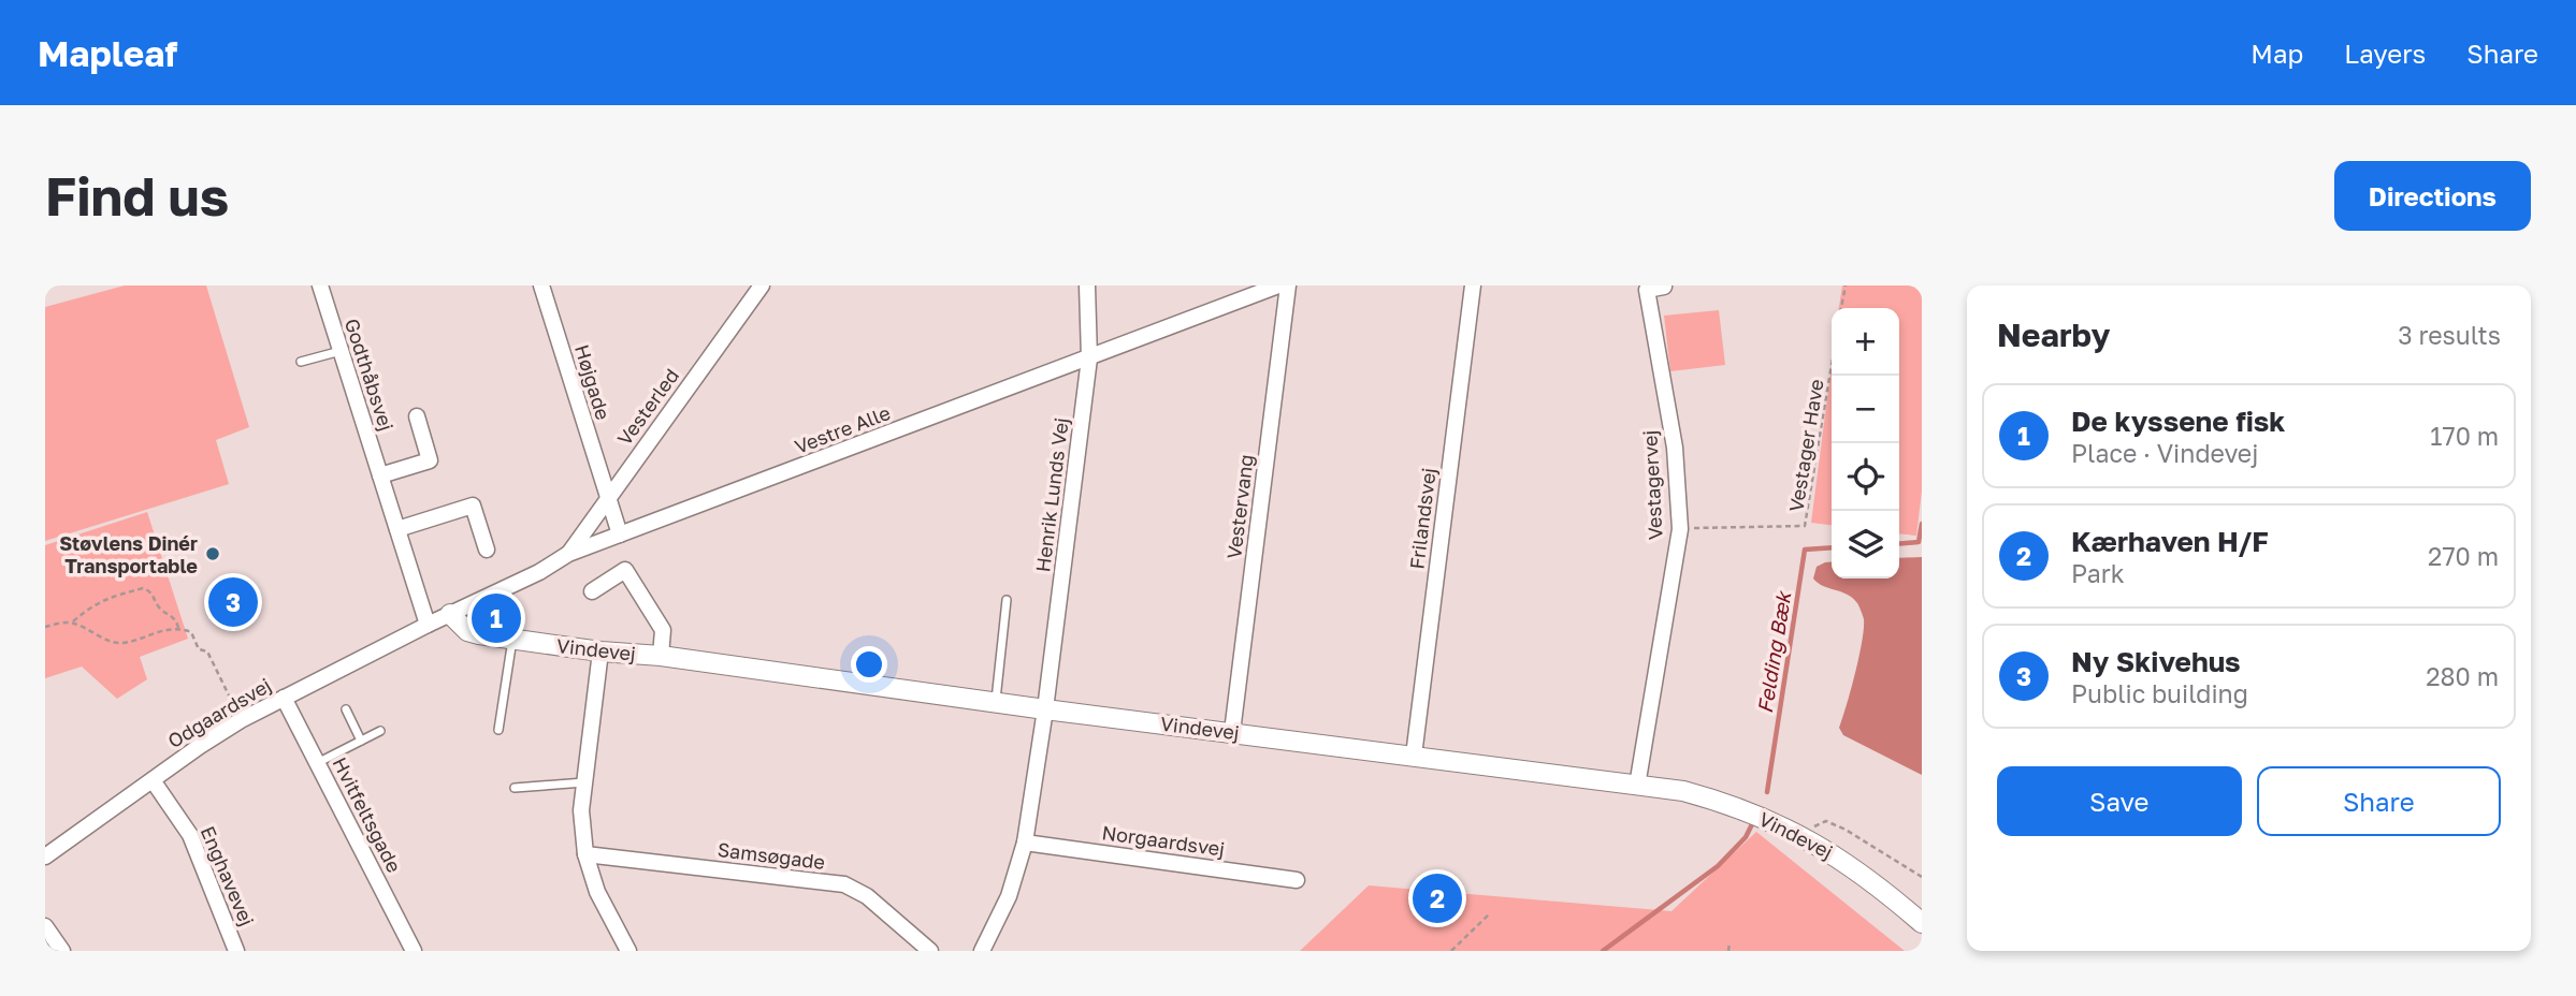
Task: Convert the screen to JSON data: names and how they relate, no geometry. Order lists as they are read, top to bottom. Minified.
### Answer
{"streets":{"street":["Godthåbsvej","Højgade","Vesterled","Vestre Alle","Vestagervej","Henrik Lunds Vej","Vestervang","Frilandsvej","Vindevej","Odgaardsvej","Hvitfeltsgade","Norgaardsvej","Samsøgade","Enghavevej"],"path":["Vestager Have"]},"crossings":[["Godthåbsvej","Vestre Alle"],["Godthåbsvej","Odgaardsvej"],["Højgade","Vesterled"],["Højgade","Vestre Alle"],["Vesterled","Vestre Alle"],["Vestre Alle","Henrik Lunds Vej"],["Vestre Alle","Vindevej"],["Vestre Alle","Odgaardsvej"],["Vestager Have","Vestagervej"],["Vestagervej","Vindevej"],["Henrik Lunds Vej","Vindevej"],["Vestervang","Vindevej"],["Frilandsvej","Vindevej"],["Odgaardsvej","Hvitfeltsgade"],["Odgaardsvej","Enghavevej"]],"water":["Felding Bæk"],"places":["Støvlens Dinér Transportable"],"page":{"header":"Mapleaf","nav":["Map","Layers","Share"],"buttons":["Directions",["Save","Share"]],"title":"Find us","heading":["Nearby","3 results"],"map_buttons":["+","−"],"list":[{"mark":"1","name":"De kyssene fisk","note":"Place · Vindevej","value":"170 m"},{"mark":"2","name":"Kærhaven H/F","note":"Park","value":"270 m"},{"mark":"3","name":"Ny Skivehus","note":"Public building","value":"280 m"}],"pins":["3","1","2"]}}
